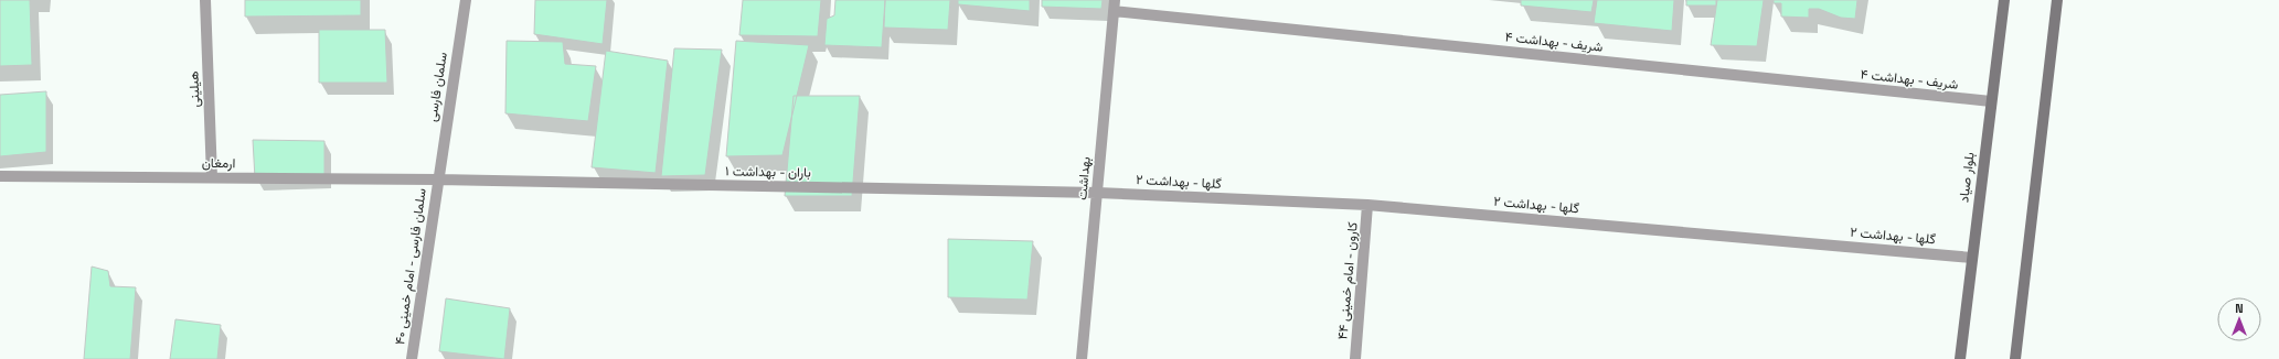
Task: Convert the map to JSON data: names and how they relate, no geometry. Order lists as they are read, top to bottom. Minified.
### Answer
{"streets":{"main road":["بلوار صیاد"],"street":["شریف - بهداشت ۴","سلمان فارسی","هیلینی","ارمغان","باران - بهداشت ۱","بهداشت","گلها - بهداشت ۲","سلمان فارسی - امام خمینی ۴۰","کارون - امام خمینی ۴۴"]},"crossings":[["شریف - بهداشت ۴","بلوار صیاد"],["شریف - بهداشت ۴","بهداشت"],["سلمان فارسی","ارمغان"],["سلمان فارسی","باران - بهداشت ۱"],["سلمان فارسی","سلمان فارسی - امام خمینی ۴۰"],["هیلینی","ارمغان"],["ارمغان","باران - بهداشت ۱"],["ارمغان","سلمان فارسی - امام خمینی ۴۰"],["باران - بهداشت ۱","بهداشت"],["باران - بهداشت ۱","گلها - بهداشت ۲"],["باران - بهداشت ۱","سلمان فارسی - امام خمینی ۴۰"],["بلوار صیاد","گلها - بهداشت ۲"],["بهداشت","گلها - بهداشت ۲"],["گلها - بهداشت ۲","کارون - امام خمینی ۴۴"]],"north":"top"}
